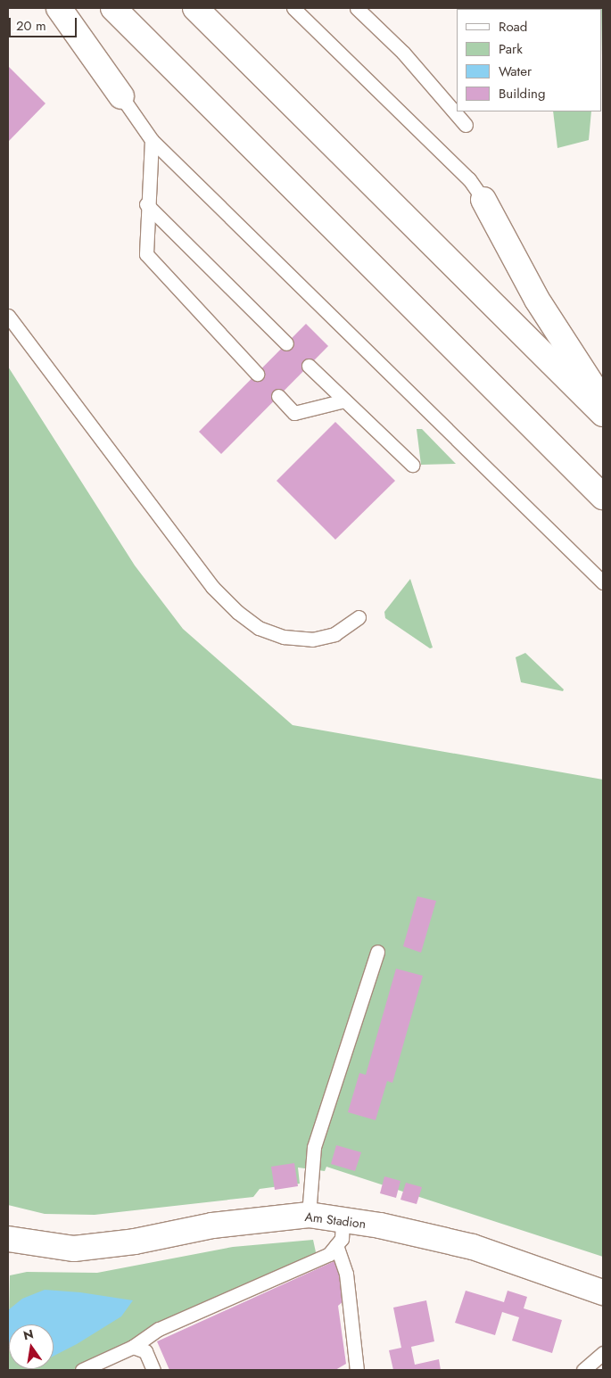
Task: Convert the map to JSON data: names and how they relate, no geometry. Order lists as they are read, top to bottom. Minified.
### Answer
{"streets":{"main road":["Am Stadion"]},"legend":["Road","Park","Water","Building"],"scale_bar":"20 m","north":"top"}
